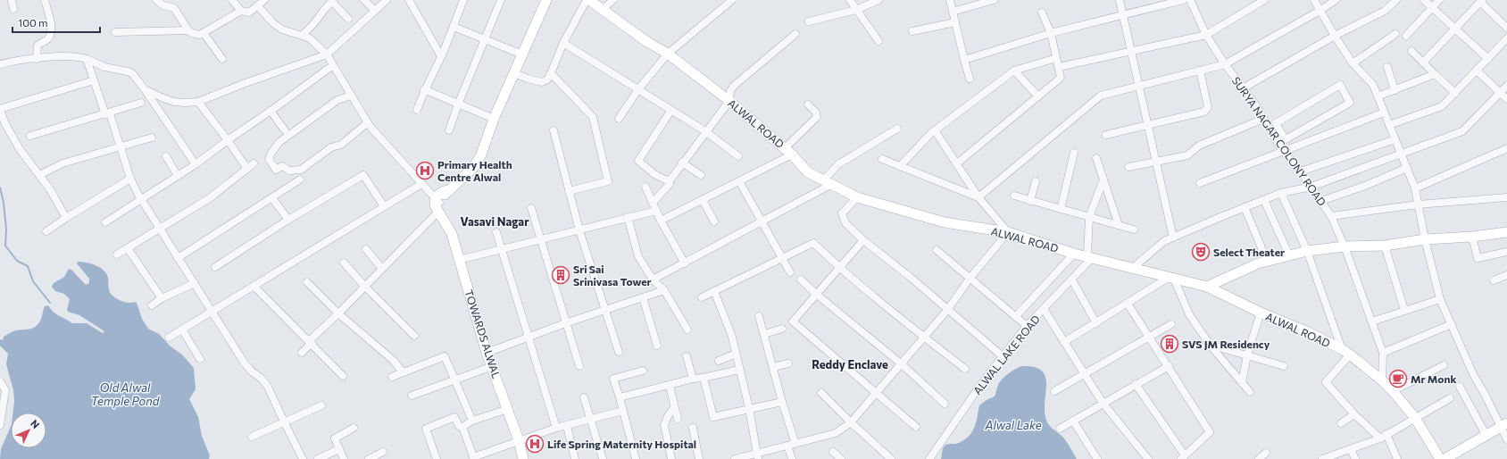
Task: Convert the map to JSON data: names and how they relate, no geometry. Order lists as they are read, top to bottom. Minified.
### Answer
{"streets":{"main road":["ALWAL ROAD","TOWARDS ALWAL"],"street":["SURYA NAGAR COLONY ROAD","ALWAL LAKE ROAD"]},"crossings":[["ALWAL ROAD","ALWAL LAKE ROAD"]],"districts":["Vasavi Nagar","Reddy Enclave"],"water":["Old Alwal Temple Pond","Alwal Lake"],"places":{"hospital":["Primary Health Centre Alwal","Life Spring Maternity Hospital"],"theatre":["Select Theater"],"building":["Sri Sai Srinivasa Tower","SVS JM Residency"],"cafe":["Mr Monk"]},"scale_bar":"100 m","north":"top right"}
